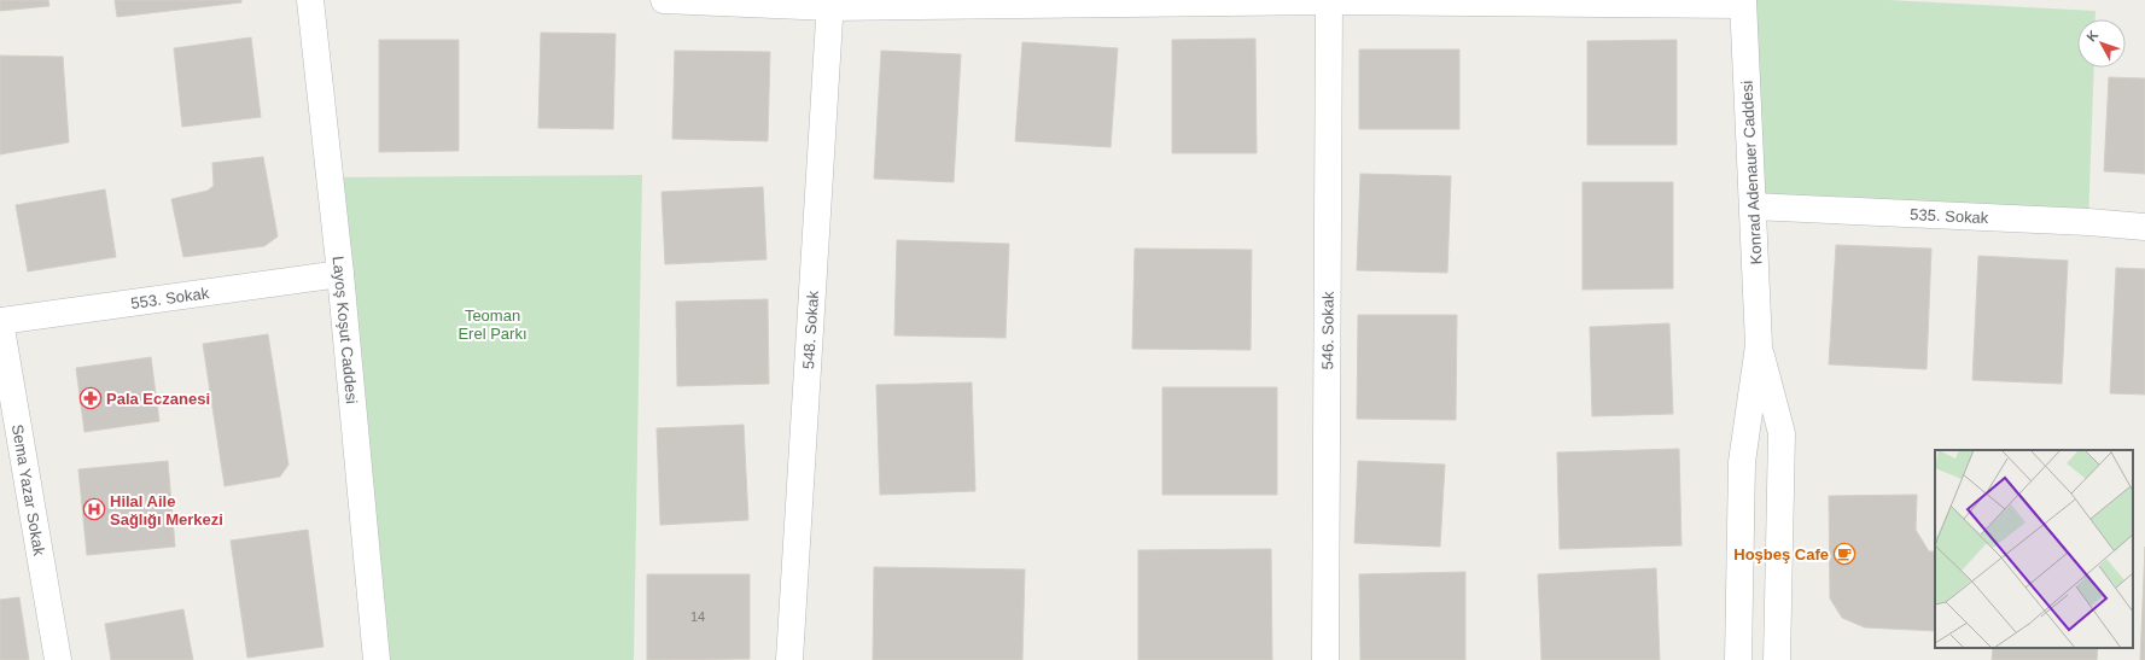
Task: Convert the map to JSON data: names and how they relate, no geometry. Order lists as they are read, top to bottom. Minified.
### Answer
{"streets":{"street":["Konrad Adenauer Caddesi","535. Sokak","553. Sokak","Layoş Koşut Caddesi","548. Sokak","546. Sokak","Sema Yazar Sokak"]},"crossings":[["Konrad Adenauer Caddesi","535. Sokak"],["553. Sokak","Layoş Koşut Caddesi"],["553. Sokak","Sema Yazar Sokak"]],"parks":["Teoman Erel Parkı"],"places":{"pharmacy":["Pala Eczanesi"],"hospital":["Hilal Aile Sağlığı Merkezi"],"cafe":["Hoşbeş Cafe"]},"house_numbers":["14"],"north":"top left"}
